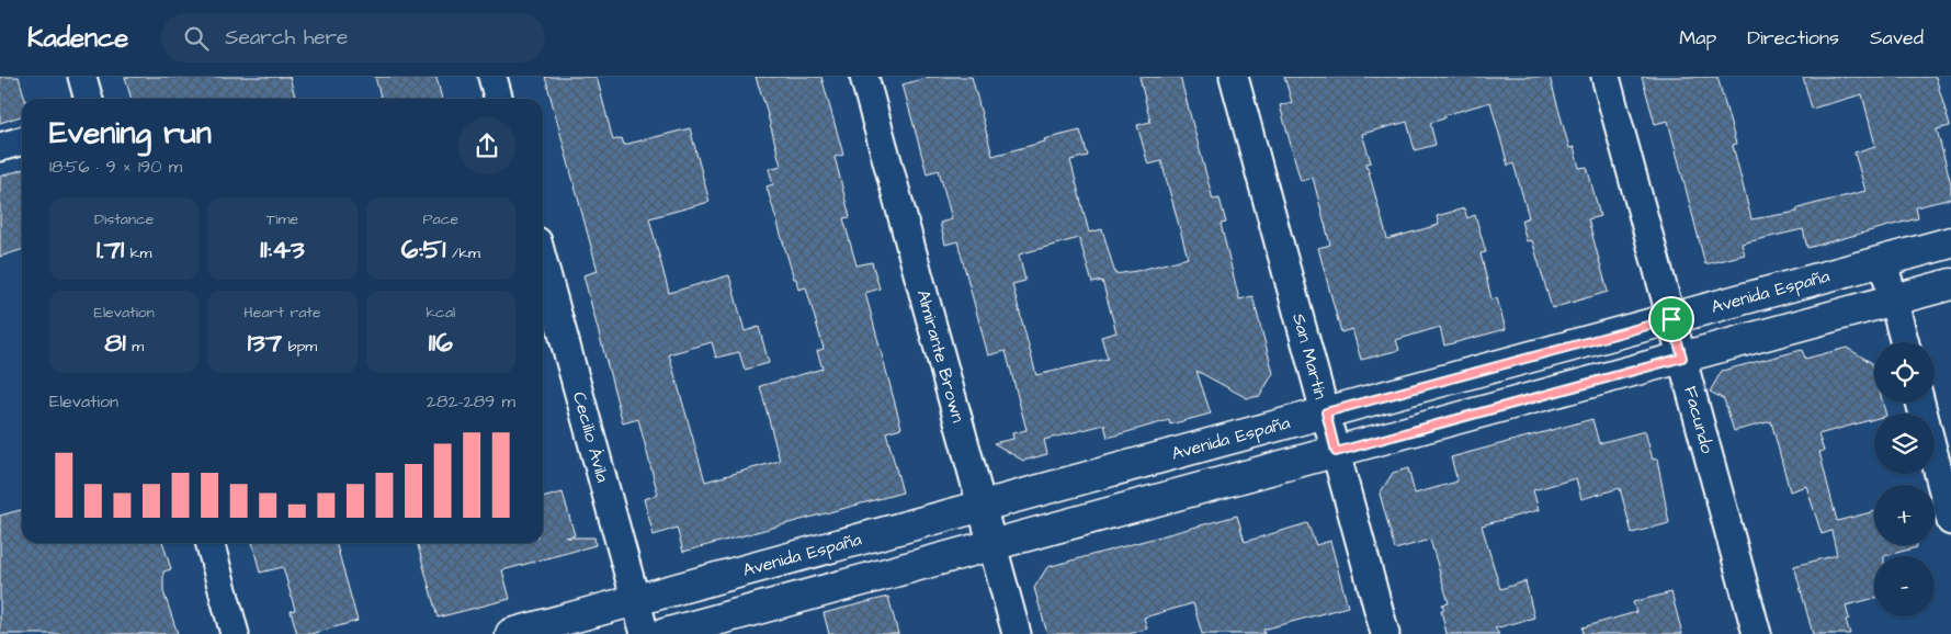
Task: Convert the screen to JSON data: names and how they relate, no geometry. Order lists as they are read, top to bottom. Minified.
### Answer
{"streets":{"main road":["Avenida España"],"street":["Almirante Brown","San Martín","Facundo","Cecilio Ávila"]},"crossings":[["Avenida España","Almirante Brown"],["Avenida España","San Martín"],["Avenida España","Facundo"],["Avenida España","Cecilio Ávila"]],"page":{"header":"Kadence","search":"Search here","nav":["Map","Directions","Saved"],"heading":["Evening run","18:56 · 9 × 190 m"],"stats":[["Distance","1.71 km"],["Time","11:43"],["Pace","6:51 /km"],["Elevation","81 m"],["Heart rate","137 bpm"],["kcal","116"]],"map_buttons":["+","−"],"chart":["Elevation","282–289 m"]}}
